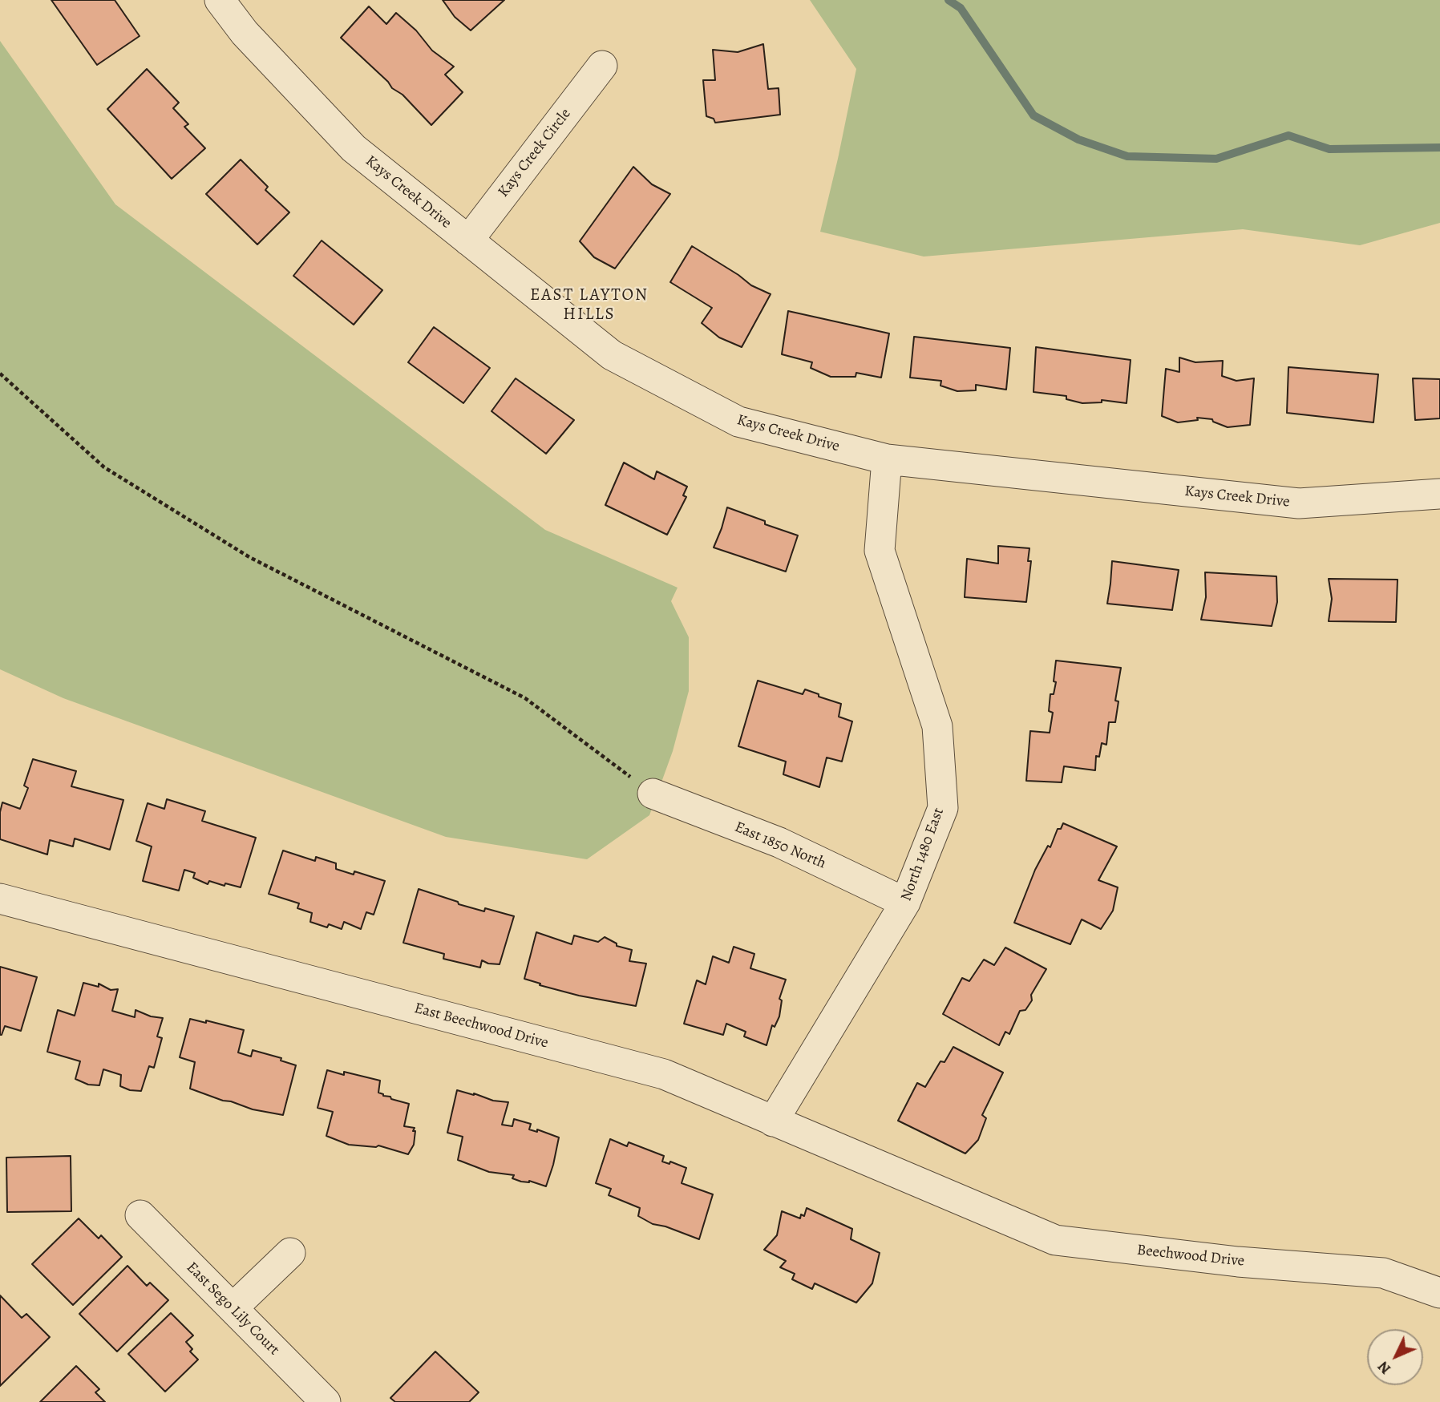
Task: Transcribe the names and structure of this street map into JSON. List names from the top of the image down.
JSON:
{
  "streets": {
    "street": [
      "Kays Creek Circle",
      "Kays Creek Drive",
      "East 1850 North",
      "North 1480 East",
      "East Beechwood Drive",
      "Beechwood Drive",
      "East Sego Lily Court"
    ]
  },
  "crossings": [
    ["Kays Creek Circle", "Kays Creek Drive"],
    ["Kays Creek Drive", "North 1480 East"],
    ["East 1850 North", "North 1480 East"],
    ["North 1480 East", "East Beechwood Drive"],
    ["East Beechwood Drive", "Beechwood Drive"]
  ],
  "districts": ["EAST LAYTON HILLS"],
  "north": "bottom left"
}
